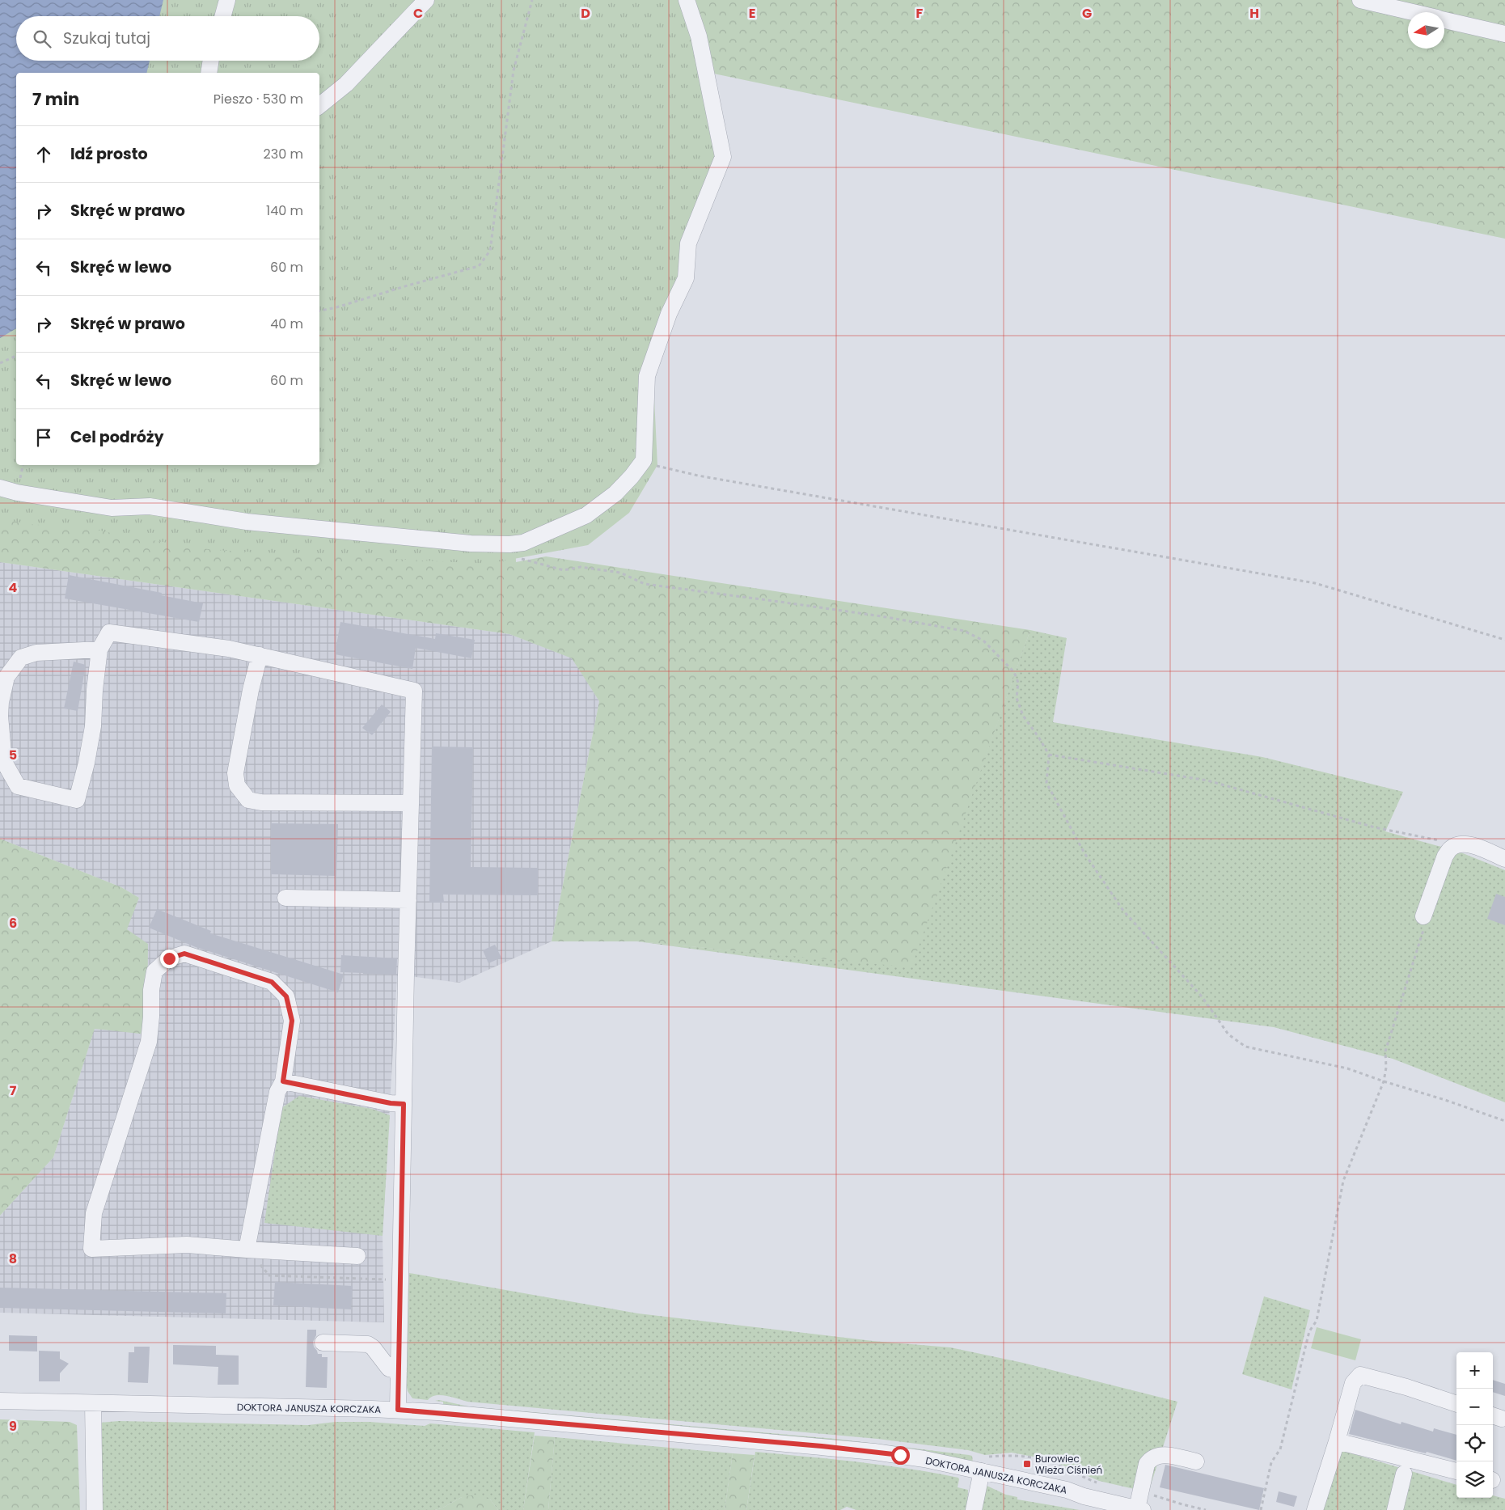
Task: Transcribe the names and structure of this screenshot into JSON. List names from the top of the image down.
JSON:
{
  "streets": {
    "street": ["DOKTORA JANUSZA KORCZAKA"]
  },
  "places": {
    "transit": ["Burowiec Wieża Ciśnień"]
  },
  "north": "left",
  "page": {
    "search": "Szukaj tutaj",
    "heading": ["7 min", "Pieszo · 530 m"],
    "list": [
      ["Idź prosto", "230 m"],
      ["Skręć w prawo", "140 m"],
      ["Skręć w lewo", "60 m"],
      ["Skręć w prawo", "40 m"],
      ["Skręć w lewo", "60 m"],
      "Cel podróży"
    ],
    "map_buttons": ["+", "−"]
  },
  "grid": {
    "columns": [
      "C",
      "D",
      "E",
      "F",
      "G",
      "H"
    ],
    "rows": [
      "4",
      "5",
      "6",
      "7",
      "8",
      "9"
    ]
  }
}
